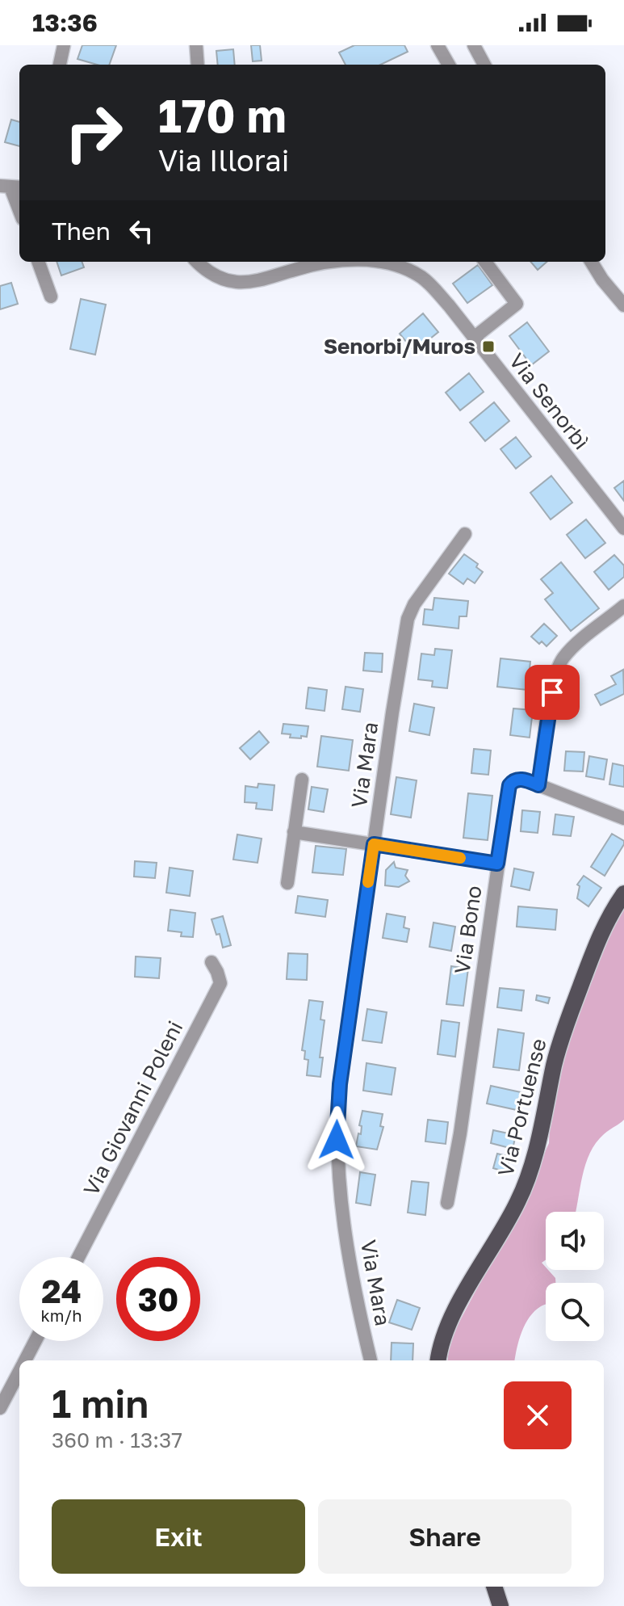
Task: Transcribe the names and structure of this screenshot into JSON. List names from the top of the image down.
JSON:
{
  "streets": {
    "main road": ["Via Portuense"],
    "street": [
      "Via Senorbì",
      "Via Mara",
      "Via Bono",
      "Via Giovanni Poleni"
    ]
  },
  "places": {
    "transit": ["Senorbi/Muros"]
  },
  "page": {
    "status": "13:36",
    "turn": ["170 m", "Via Illorai"],
    "then": "Then",
    "speed": "24 km/h",
    "limit": "30",
    "heading": ["1 min", "360 m · 13:37"],
    "buttons": ["Exit", "Share"]
  }
}
